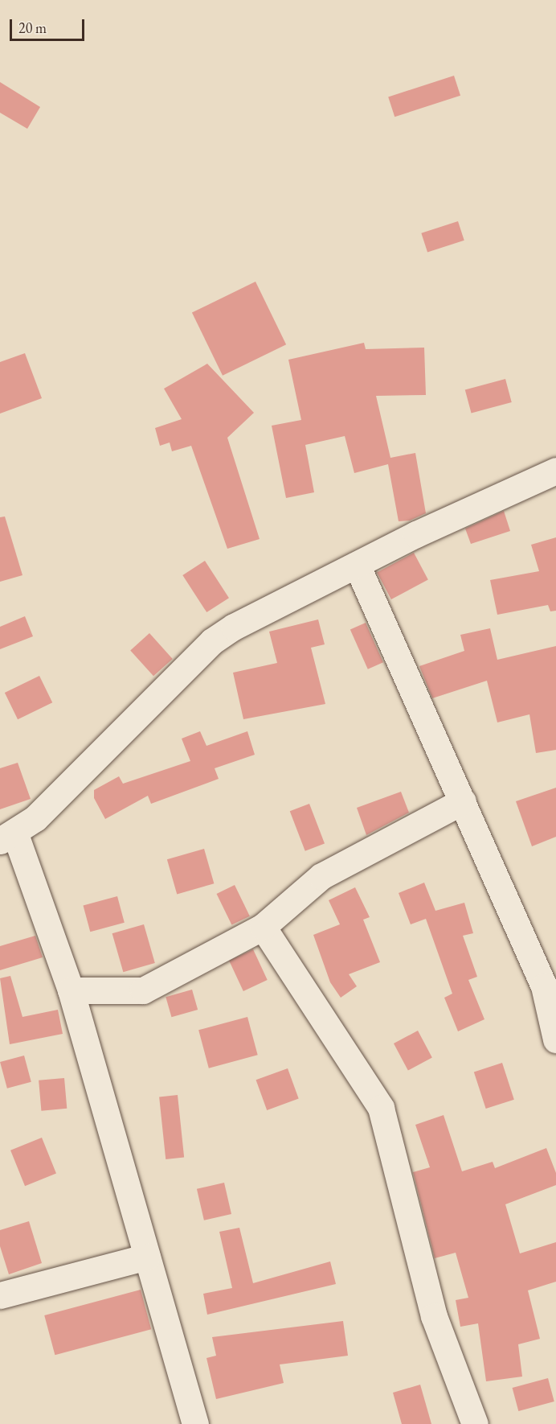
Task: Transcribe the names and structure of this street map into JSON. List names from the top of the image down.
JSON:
{
  "scale_bar": "20 m"
}
